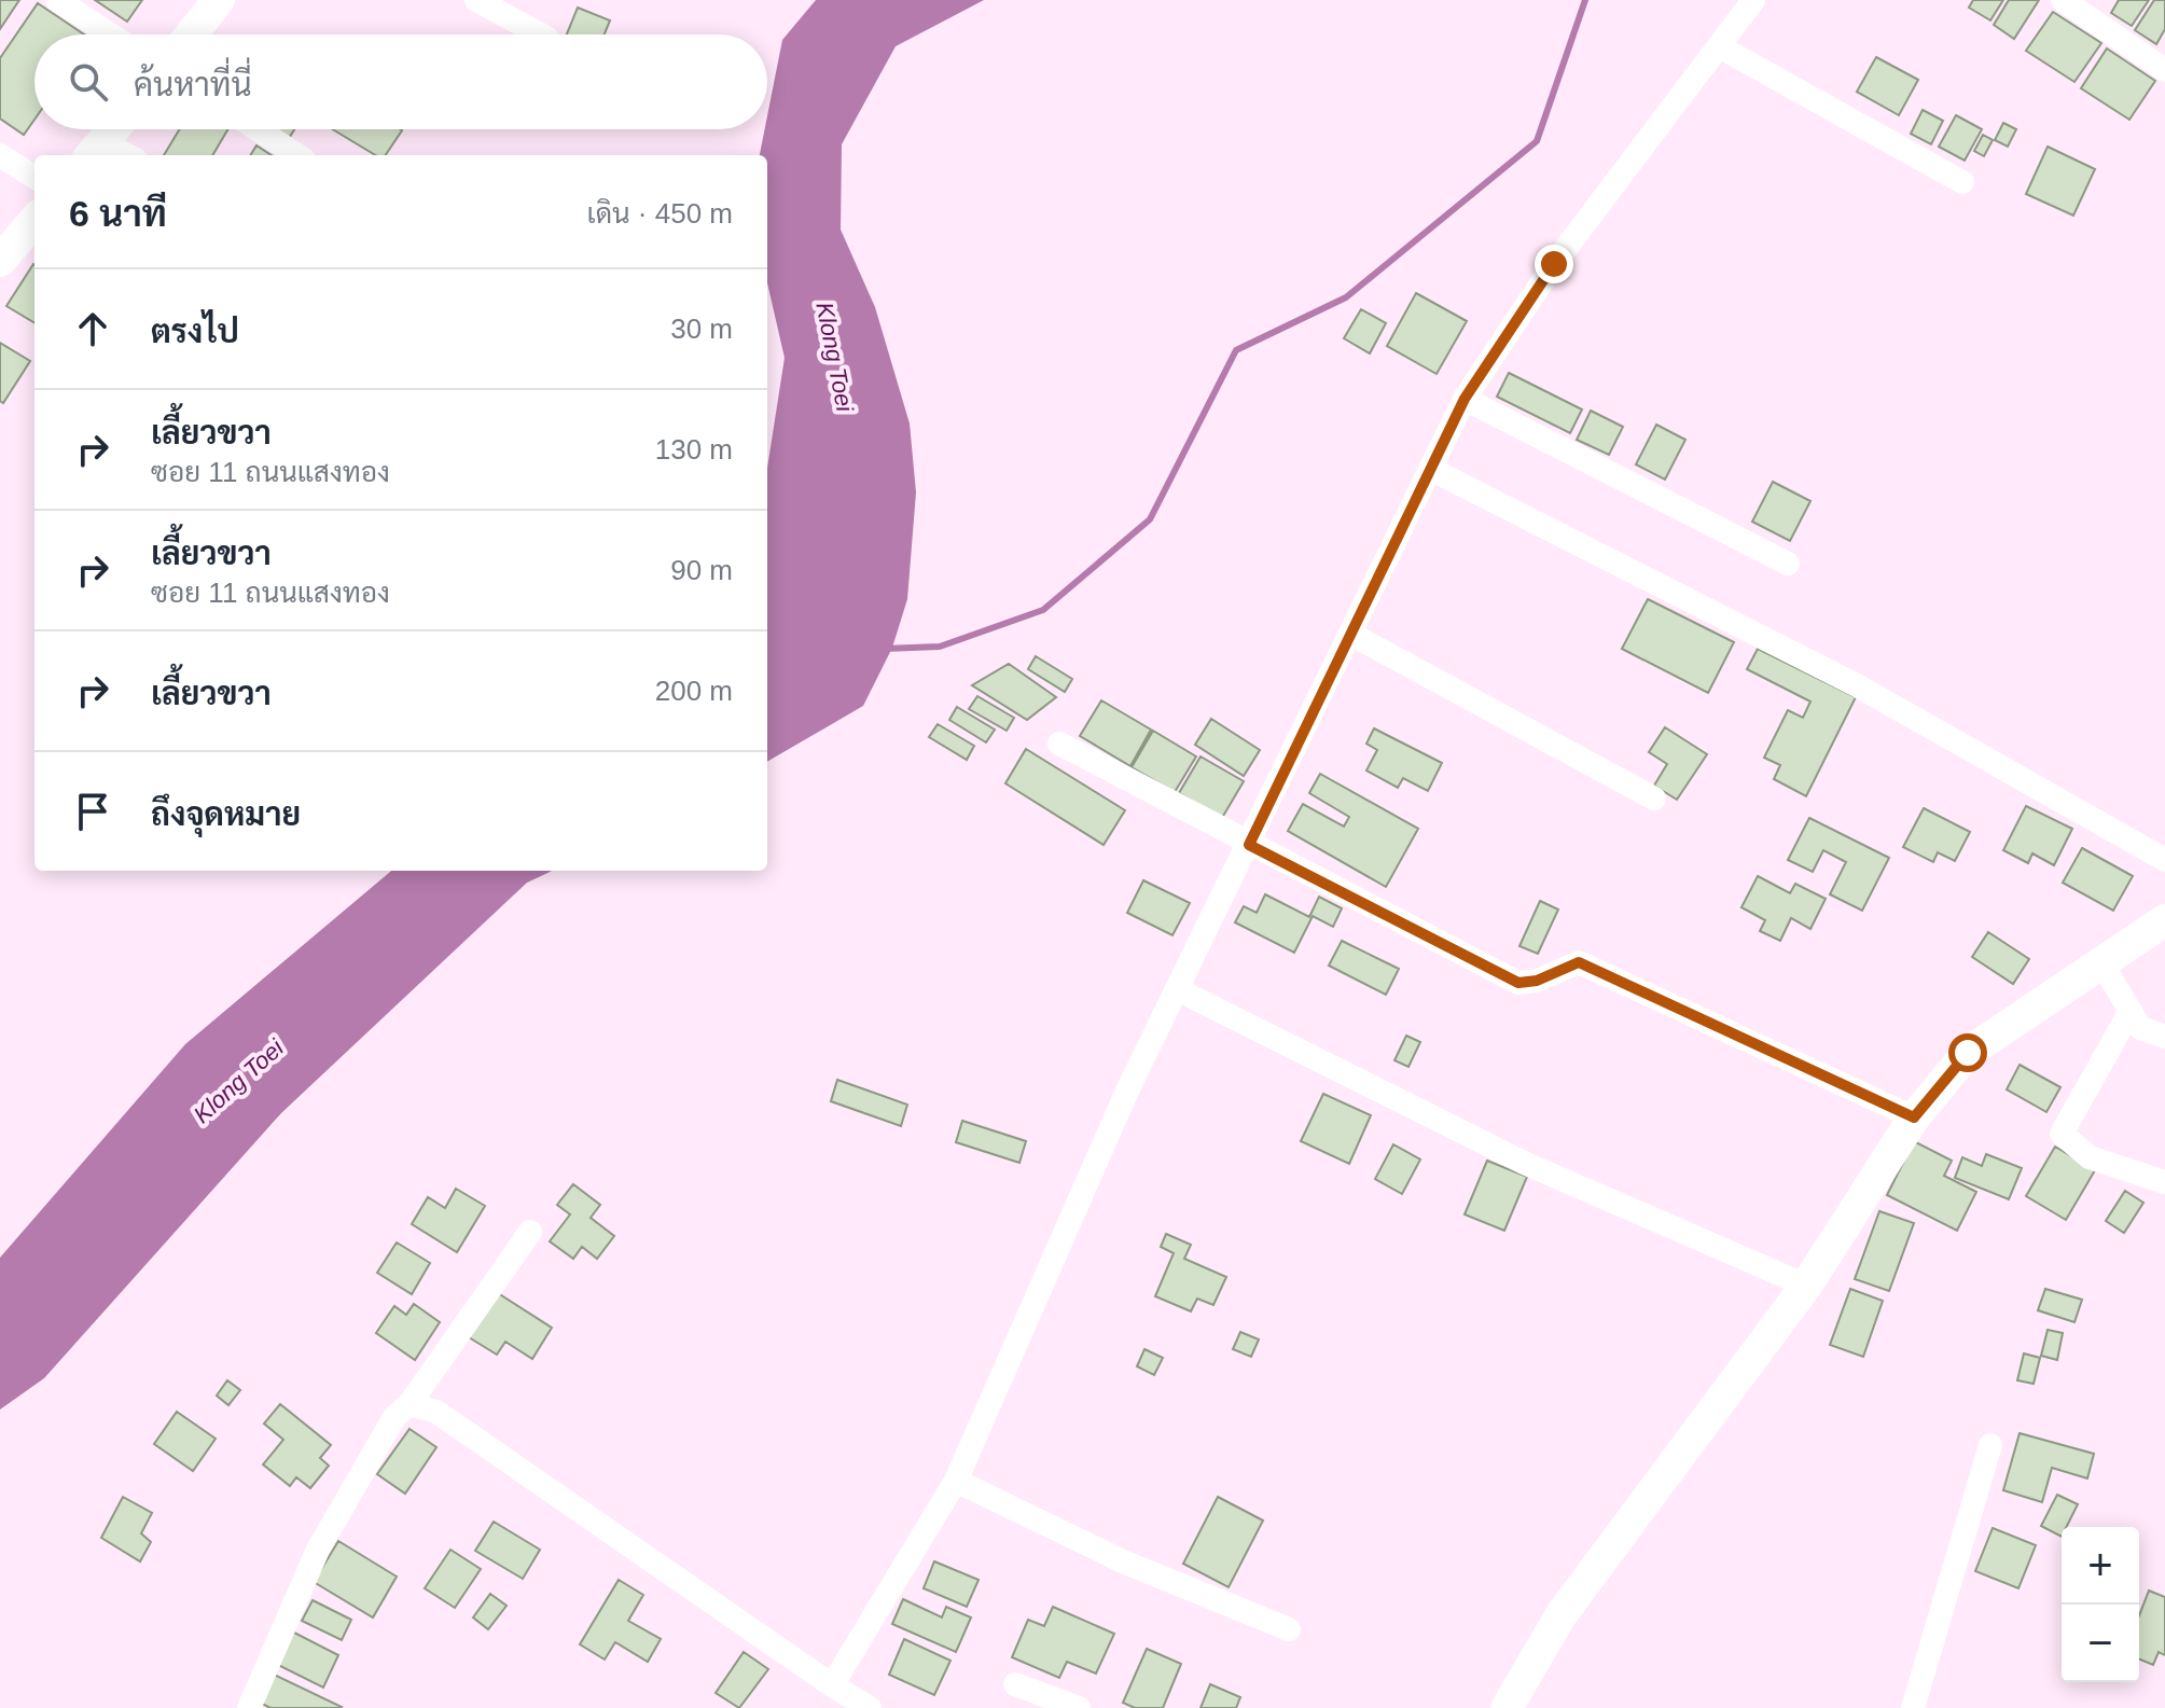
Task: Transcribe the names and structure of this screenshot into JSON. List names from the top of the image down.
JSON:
{
  "water": ["Klong Toei"],
  "page": {
    "search": "ค้นหาที่นี่",
    "heading": ["6 นาที", "เดิน · 450 m"],
    "list": [
      ["ตรงไป", "30 m"],
      ["เลี้ยวขวา", "ซอย 11 ถนนแสงทอง", "130 m"],
      ["เลี้ยวขวา", "ซอย 11 ถนนแสงทอง", "90 m"],
      ["เลี้ยวขวา", "200 m"],
      "ถึงจุดหมาย"
    ],
    "map_buttons": ["+", "−"]
  }
}
